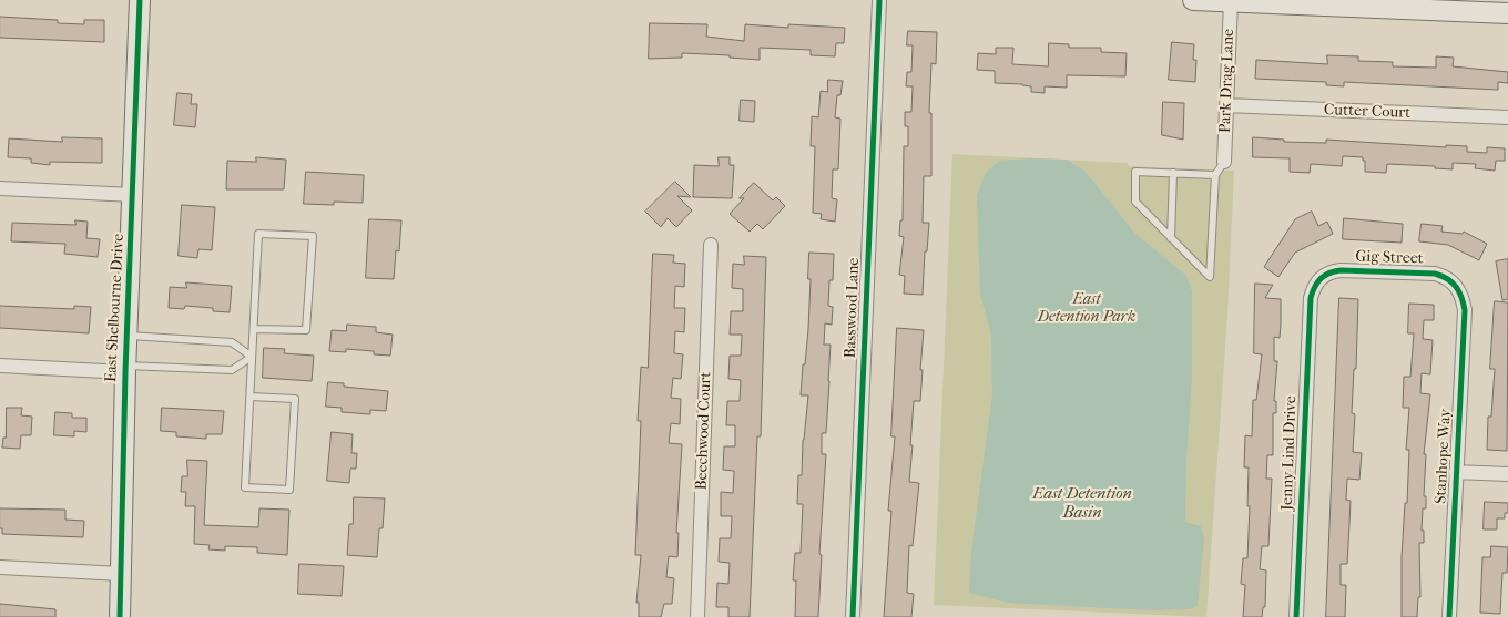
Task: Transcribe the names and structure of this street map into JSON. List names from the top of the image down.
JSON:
{
  "streets": {
    "street": [
      "Park Drag Lane",
      "Cutter Court",
      "Gig Street",
      "East Shelbourne Drive",
      "Basswood Lane",
      "Beechwood Court",
      "Jenny Lind Drive",
      "Stanhope Way"
    ]
  },
  "crossings": [
    ["Park Drag Lane", "Cutter Court"],
    ["Gig Street", "Jenny Lind Drive"],
    ["Gig Street", "Stanhope Way"]
  ],
  "water": ["East Detention Basin"],
  "parks": ["East Detention Park"]
}
